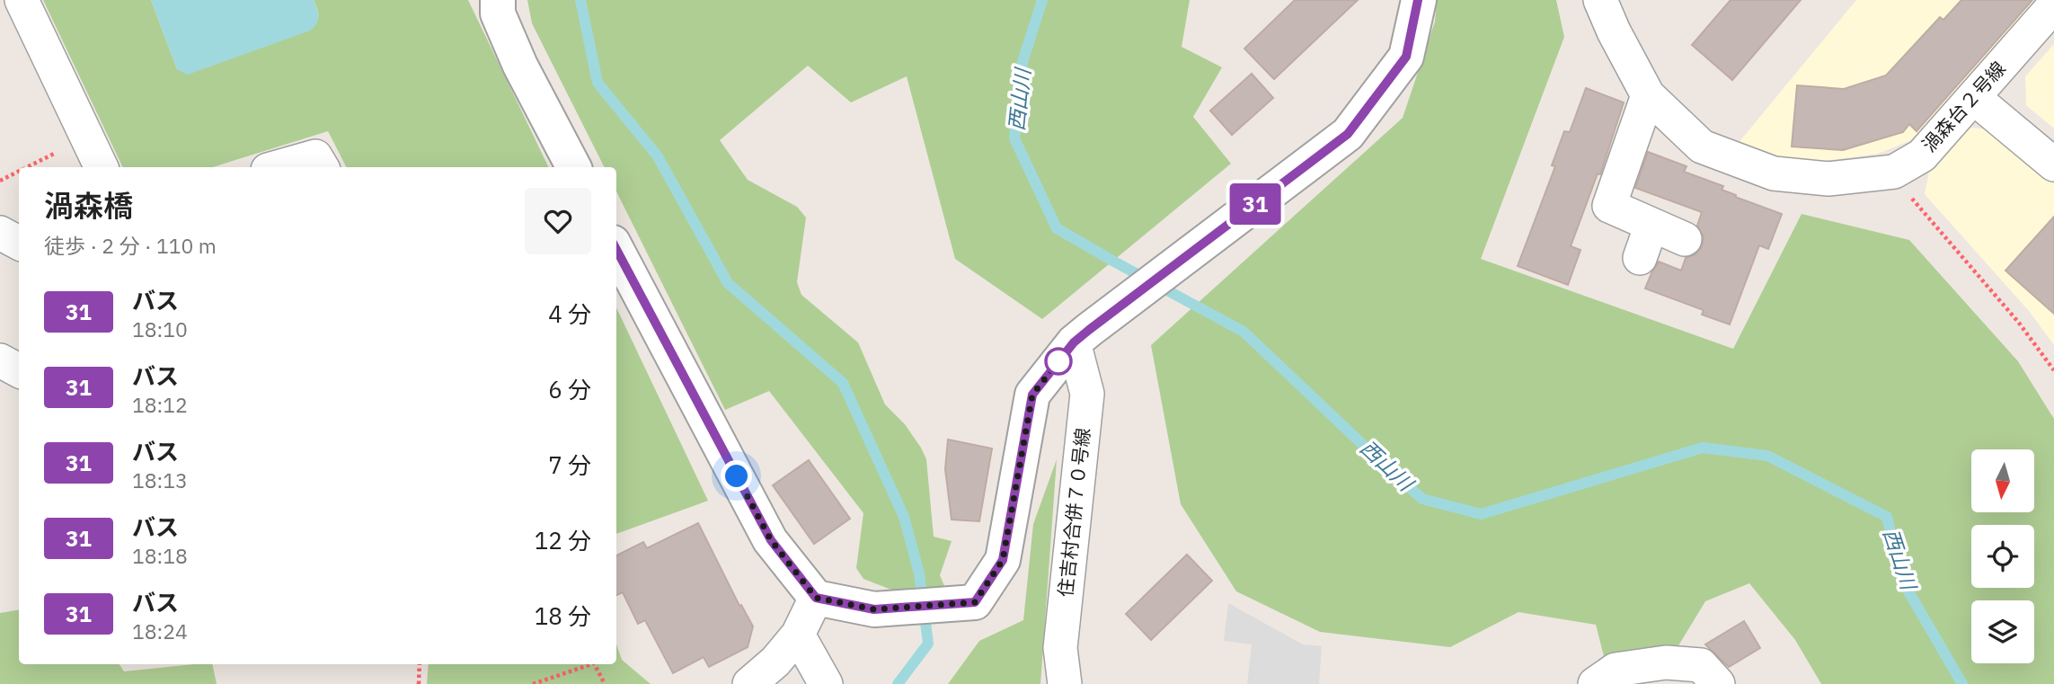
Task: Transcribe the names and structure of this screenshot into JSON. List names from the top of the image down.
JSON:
{
  "streets": {
    "street": ["渦森台２号線", "住吉村合併７０号線"]
  },
  "water": ["西山川"],
  "lines": ["bus line 31"],
  "north": "bottom",
  "page": {
    "on_map": "31",
    "heading": ["渦森橋", "徒歩 · 2 分 · 110 m"],
    "list": [
      {
        "mark": "31",
        "name": "バス",
        "note": "18:10",
        "value": "4 分"
      },
      {
        "mark": "31",
        "name": "バス",
        "note": "18:12",
        "value": "6 分"
      },
      {
        "mark": "31",
        "name": "バス",
        "note": "18:13",
        "value": "7 分"
      },
      {
        "mark": "31",
        "name": "バス",
        "note": "18:18",
        "value": "12 分"
      },
      {
        "mark": "31",
        "name": "バス",
        "note": "18:24",
        "value": "18 分"
      }
    ]
  }
}
